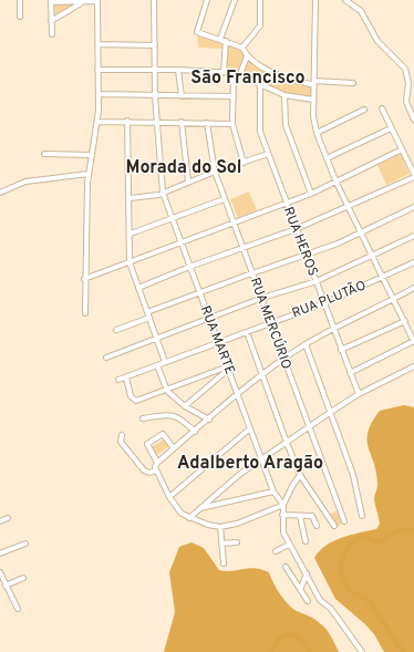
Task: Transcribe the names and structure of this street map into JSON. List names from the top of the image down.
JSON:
{
  "streets": {
    "street": [
      "RUA HEROS",
      "RUA PLUTÃO",
      "RUA MERCÚRIO",
      "RUA MARTE"
    ]
  },
  "crossings": [
    ["RUA HEROS", "RUA PLUTÃO"],
    ["RUA PLUTÃO", "RUA MERCÚRIO"],
    ["RUA PLUTÃO", "RUA MARTE"]
  ],
  "districts": ["São Francisco", "Morada do Sol", "Adalberto Aragão"]
}
